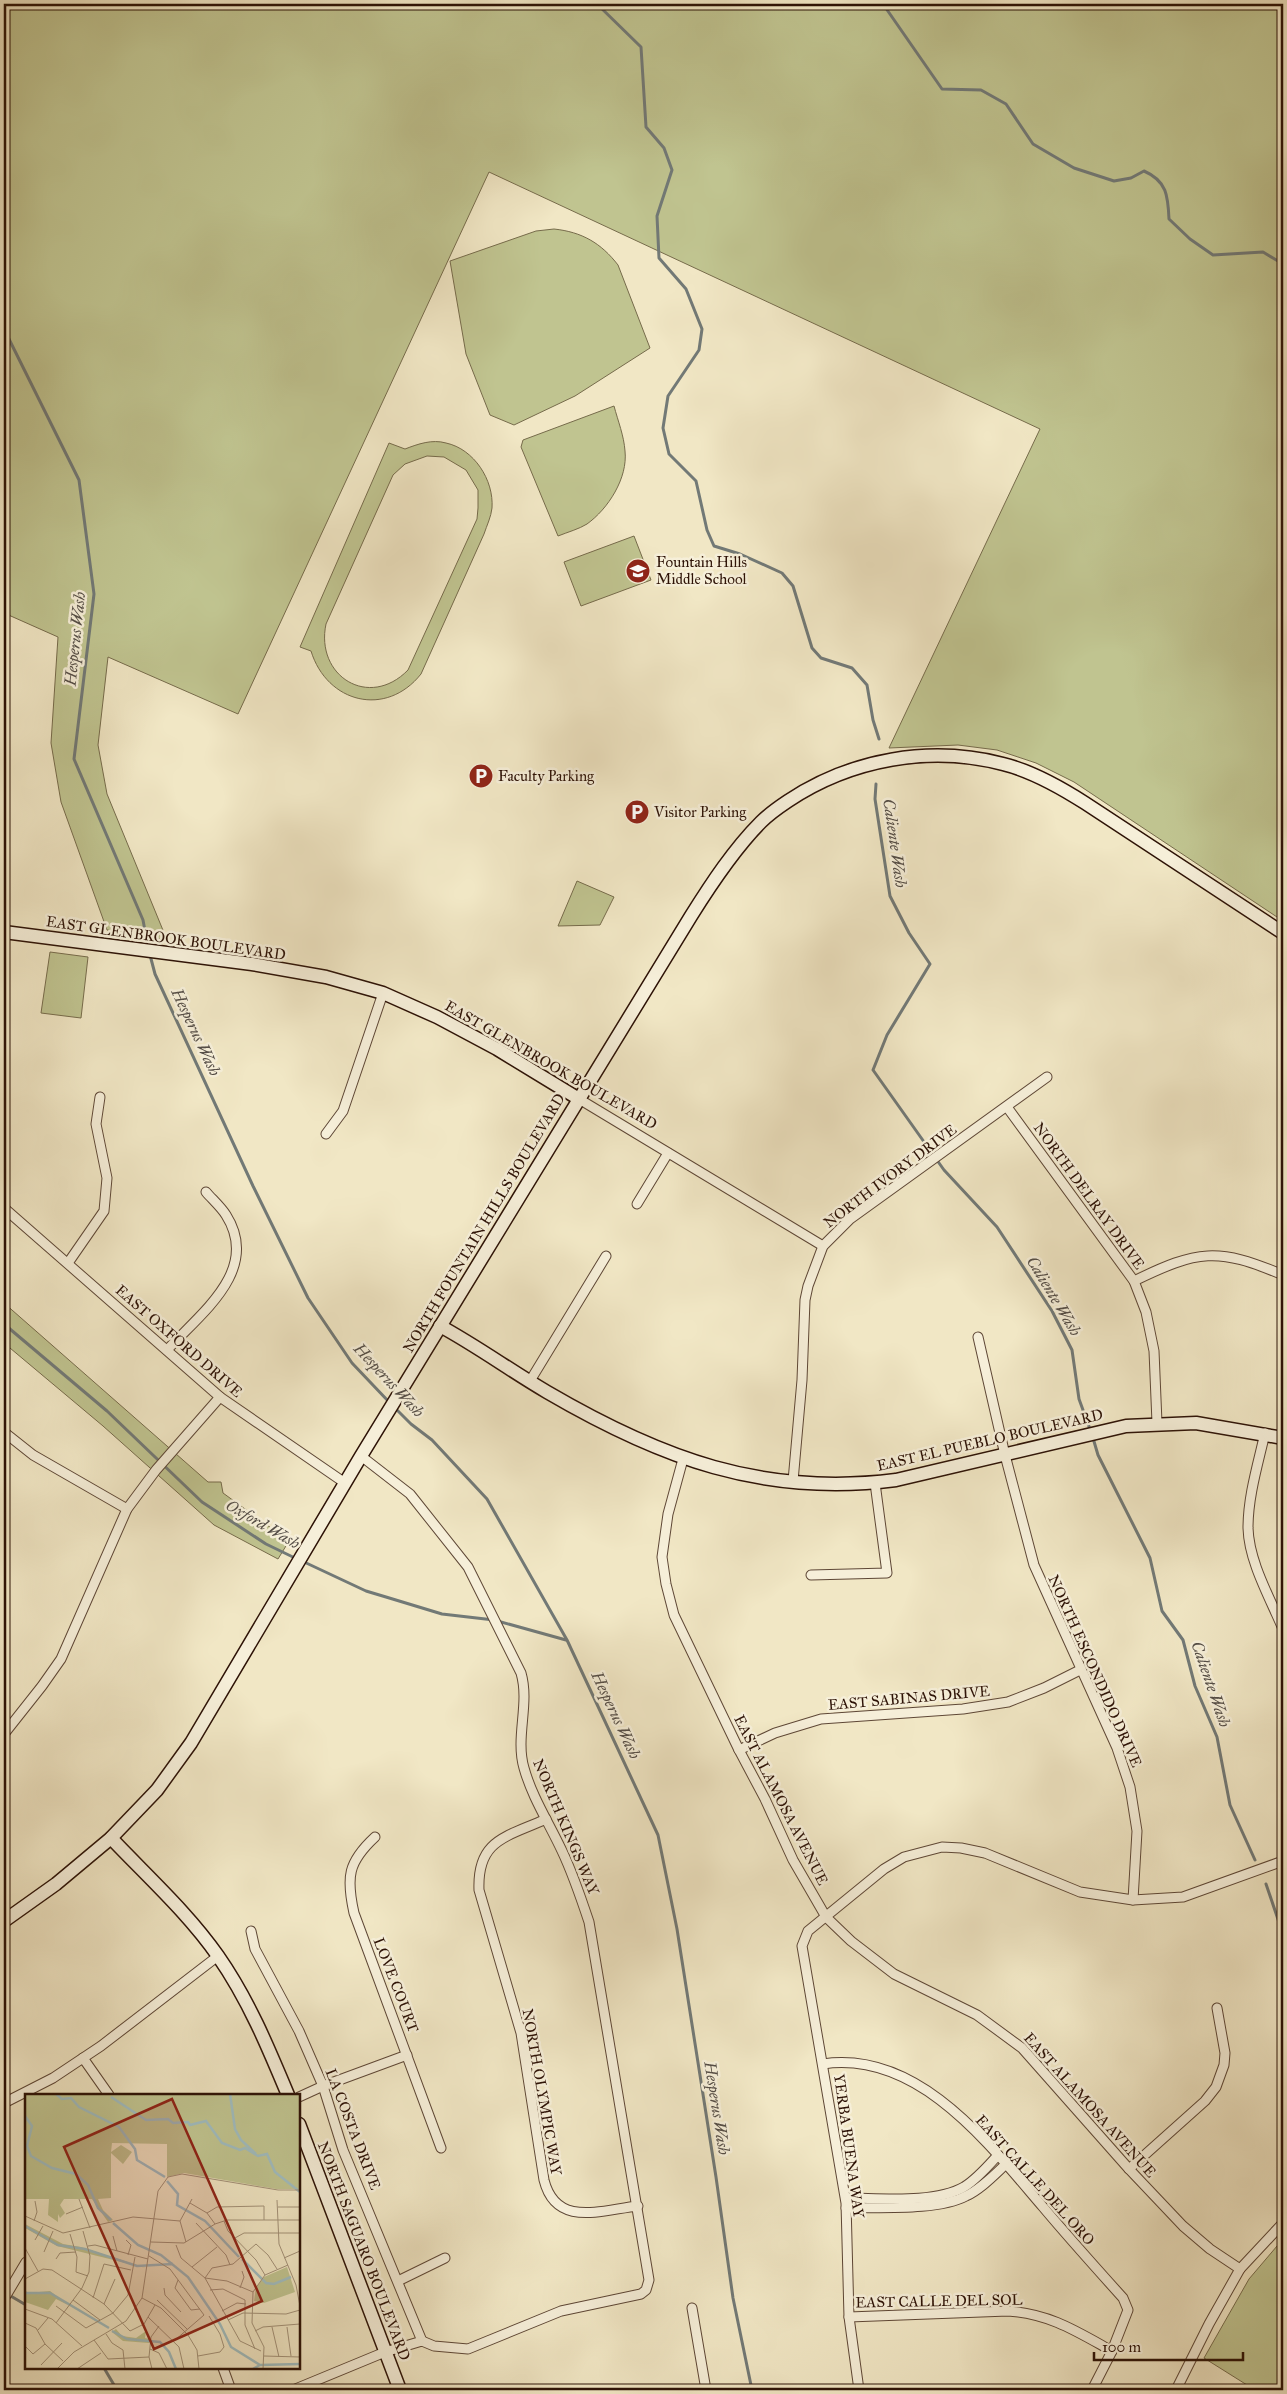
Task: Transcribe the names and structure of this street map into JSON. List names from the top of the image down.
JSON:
{
  "streets": {
    "street": [
      "EAST GLENBROOK BOULEVARD",
      "NORTH IVORY DRIVE",
      "NORTH DELRAY DRIVE",
      "NORTH FOUNTAIN HILLS BOULEVARD",
      "EAST OXFORD DRIVE",
      "EAST EL PUEBLO BOULEVARD",
      "NORTH ESCONDIDO DRIVE",
      "EAST SABINAS DRIVE",
      "EAST ALAMOSA AVENUE",
      "NORTH KINGS WAY",
      "LOVE COURT",
      "NORTH OLYMPIC WAY",
      "LA COSTA DRIVE",
      "YERBA BUENA WAY",
      "EAST CALLE DEL ORO",
      "NORTH SAGUARO BOULEVARD",
      "EAST CALLE DEL SOL"
    ]
  },
  "crossings": [
    ["EAST GLENBROOK BOULEVARD", "NORTH IVORY DRIVE"],
    ["EAST GLENBROOK BOULEVARD", "NORTH FOUNTAIN HILLS BOULEVARD"],
    ["NORTH IVORY DRIVE", "NORTH DELRAY DRIVE"],
    ["NORTH IVORY DRIVE", "EAST EL PUEBLO BOULEVARD"],
    ["NORTH DELRAY DRIVE", "EAST EL PUEBLO BOULEVARD"],
    ["NORTH FOUNTAIN HILLS BOULEVARD", "EAST OXFORD DRIVE"],
    ["NORTH FOUNTAIN HILLS BOULEVARD", "EAST EL PUEBLO BOULEVARD"],
    ["NORTH FOUNTAIN HILLS BOULEVARD", "NORTH KINGS WAY"],
    ["EAST EL PUEBLO BOULEVARD", "NORTH ESCONDIDO DRIVE"],
    ["EAST EL PUEBLO BOULEVARD", "EAST ALAMOSA AVENUE"],
    ["NORTH ESCONDIDO DRIVE", "EAST SABINAS DRIVE"],
    ["NORTH ESCONDIDO DRIVE", "YERBA BUENA WAY"],
    ["EAST SABINAS DRIVE", "EAST ALAMOSA AVENUE"],
    ["EAST ALAMOSA AVENUE", "YERBA BUENA WAY"],
    ["NORTH KINGS WAY", "NORTH OLYMPIC WAY"],
    ["NORTH KINGS WAY", "LA COSTA DRIVE"],
    ["YERBA BUENA WAY", "EAST CALLE DEL ORO"],
    ["YERBA BUENA WAY", "EAST CALLE DEL SOL"],
    ["EAST CALLE DEL ORO", "EAST CALLE DEL SOL"]
  ],
  "water": ["Hesperus Wash", "Caliente Wash", "Oxford Wash"],
  "places": {
    "school or university": ["Fountain Hills Middle School"],
    "parking": ["Faculty Parking", "Visitor Parking"]
  },
  "scale_bar": "100 m"
}
